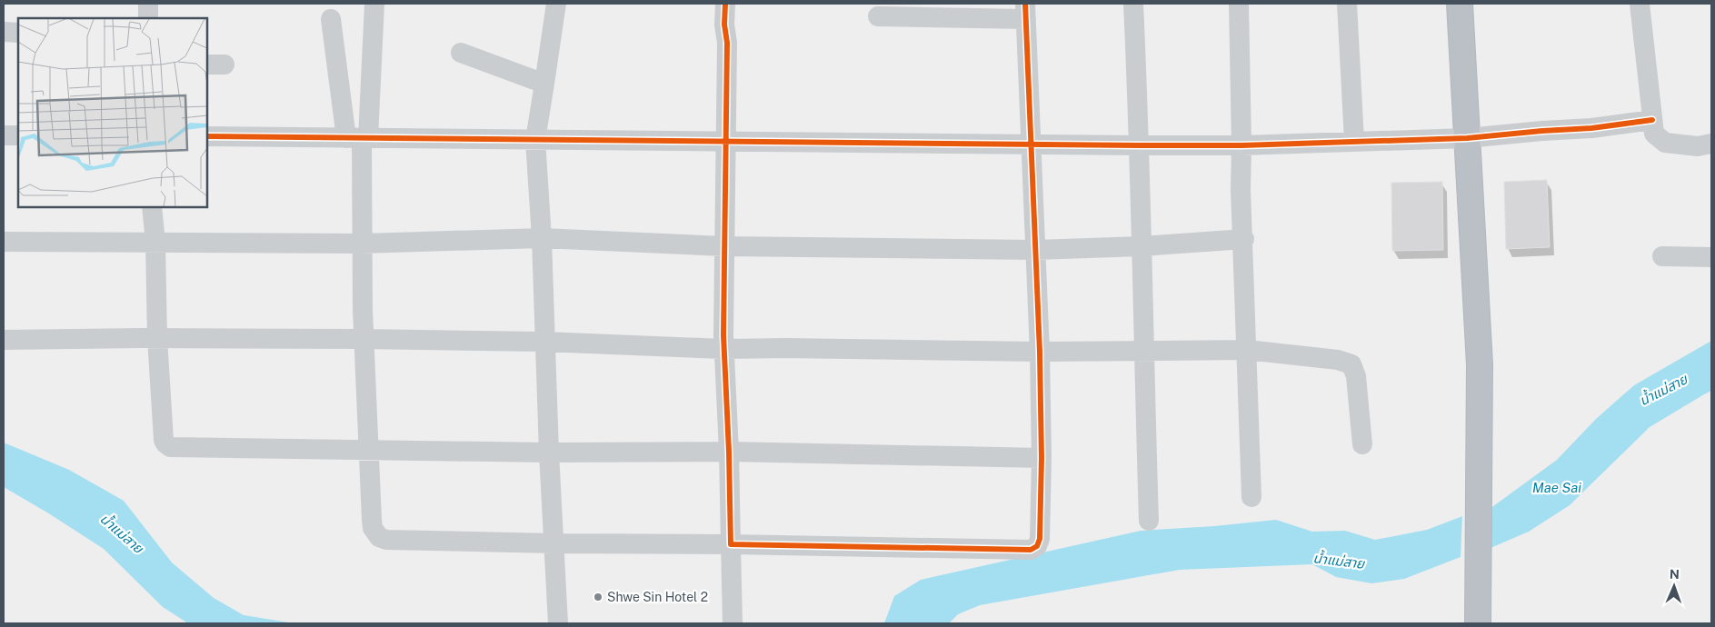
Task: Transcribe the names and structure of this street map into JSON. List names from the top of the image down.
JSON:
{
  "water": ["น้ำแม่สาย", "Mae Sai"],
  "places": ["Shwe Sin Hotel 2"],
  "north": "top"
}
